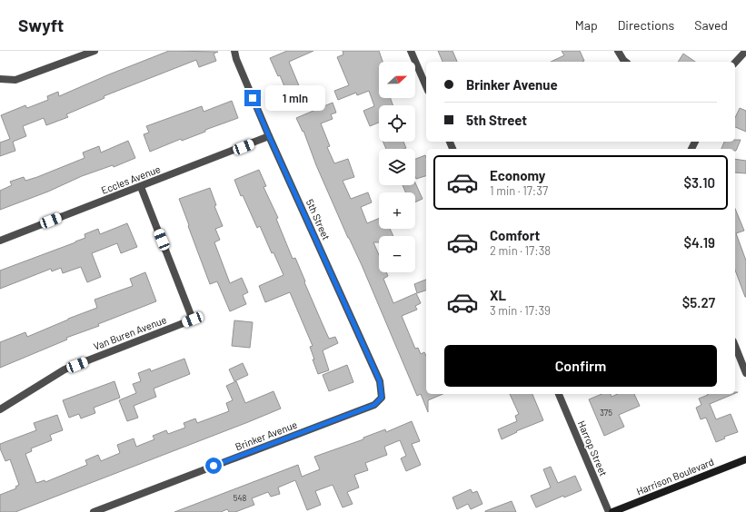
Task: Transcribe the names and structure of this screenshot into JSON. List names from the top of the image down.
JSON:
{
  "streets": {
    "main road": ["Harrison Boulevard"],
    "street": [
      "Eccles Avenue",
      "5th Street",
      "Van Buren Avenue",
      "Brinker Avenue",
      "Harrop Street"
    ]
  },
  "crossings": [
    ["Eccles Avenue", "5th Street"],
    ["Eccles Avenue", "Van Buren Avenue"],
    ["5th Street", "Brinker Avenue"]
  ],
  "house_numbers": ["375", "548"],
  "north": "right",
  "page": {
    "header": "Swyft",
    "nav": ["Map", "Directions", "Saved"],
    "map_buttons": ["+", "−"],
    "banner": ["Brinker Avenue", "5th Street"],
    "bubble": "1 min",
    "list": [
      {
        "name": "Economy",
        "note": "1 min · 17:37",
        "value": "$3.10"
      },
      {
        "name": "Comfort",
        "note": "2 min · 17:38",
        "value": "$4.19"
      },
      {
        "name": "XL",
        "note": "3 min · 17:39",
        "value": "$5.27"
      }
    ],
    "buttons": "Confirm"
  }
}
